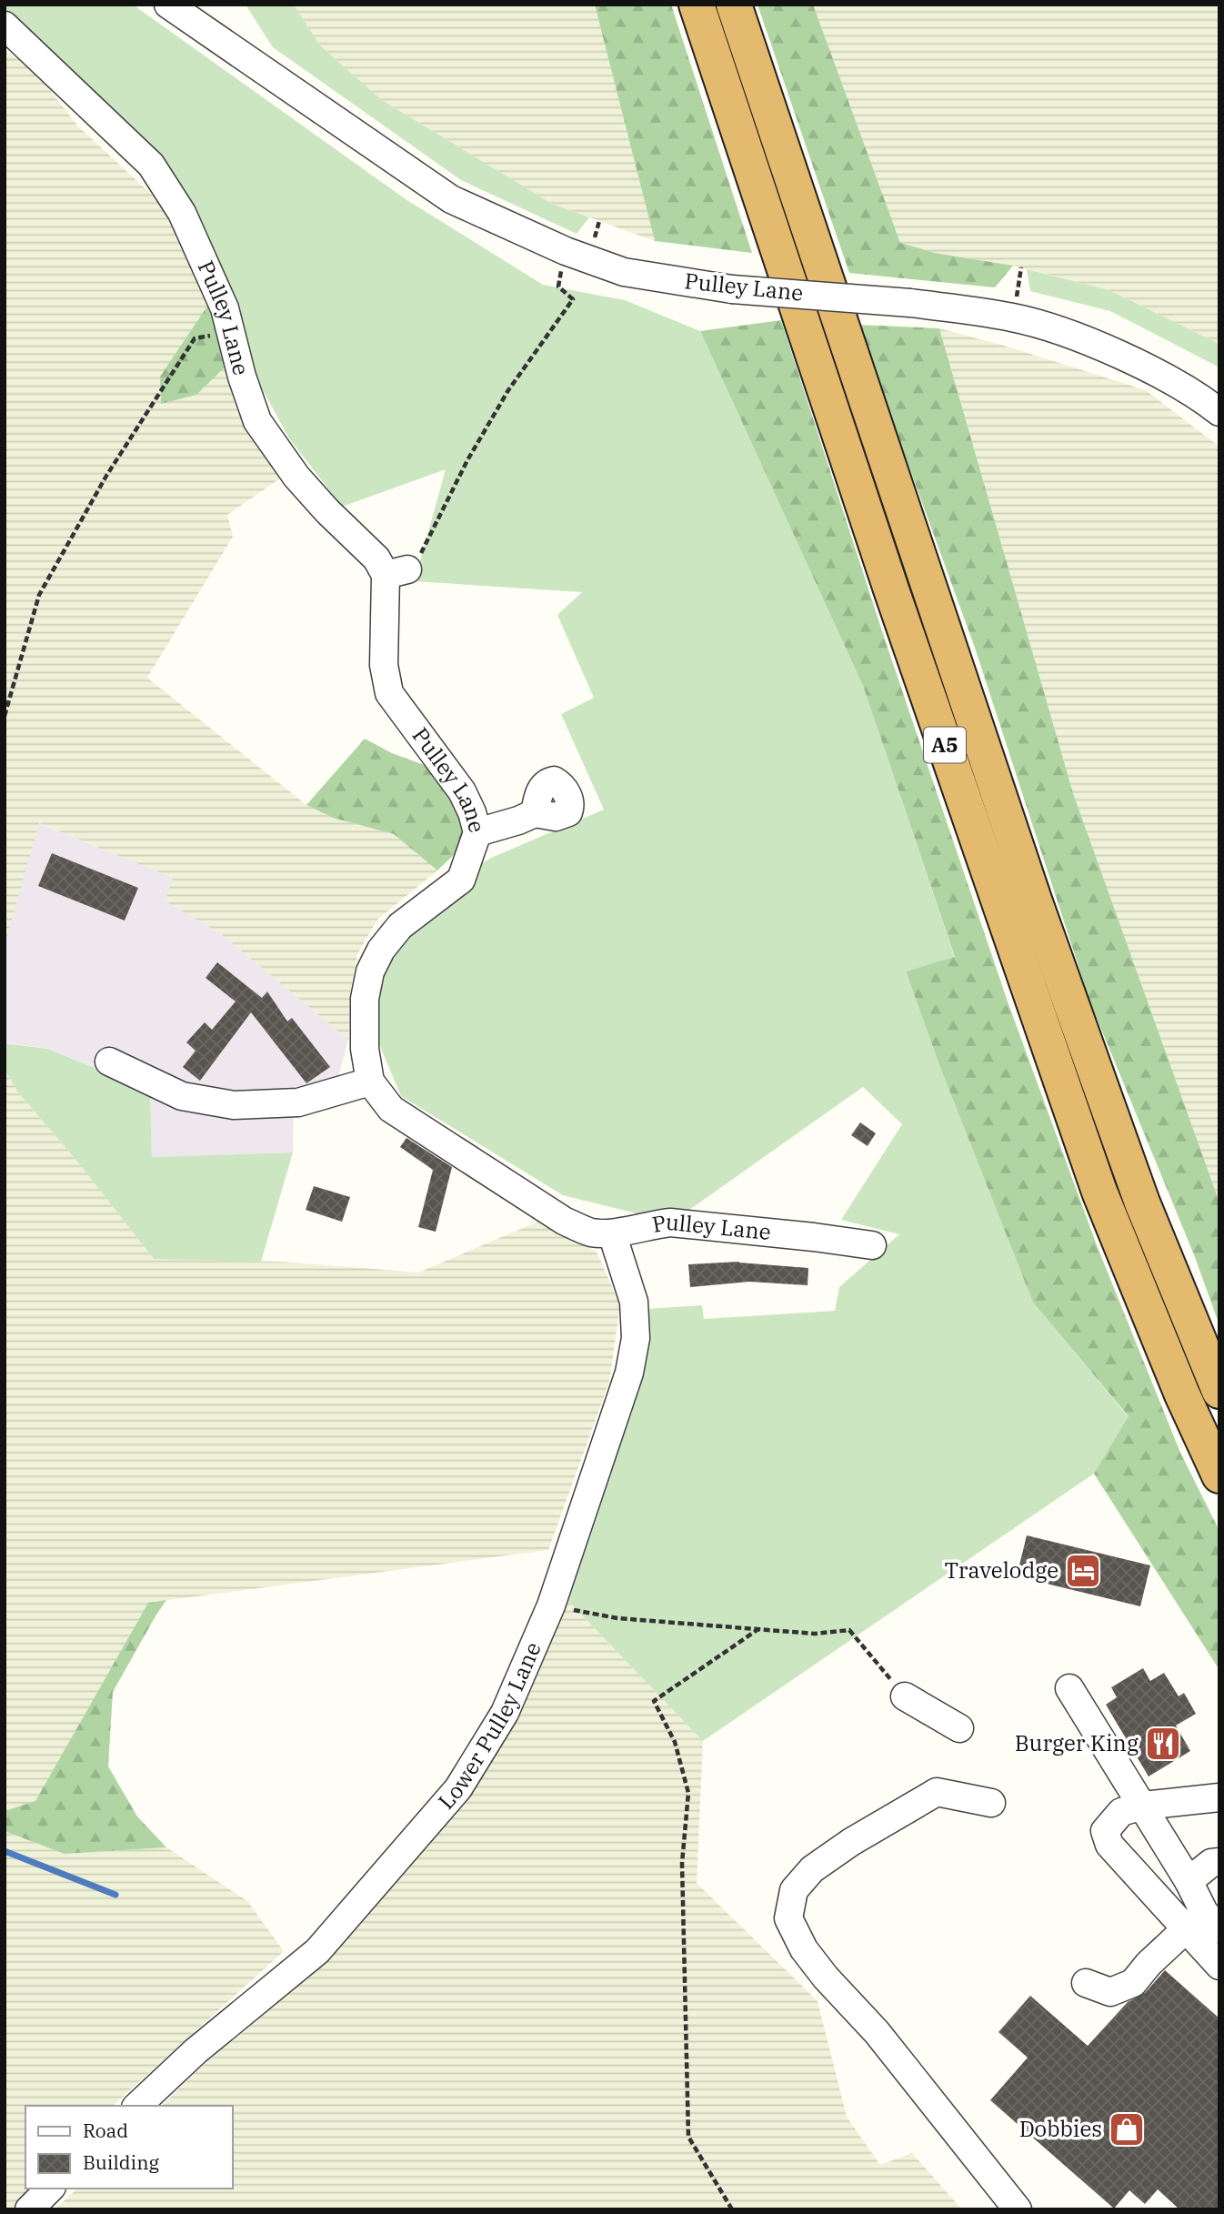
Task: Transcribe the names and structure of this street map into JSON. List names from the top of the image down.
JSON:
{
  "streets": {
    "highway": ["A5"],
    "street": ["Pulley Lane", "Lower Pulley Lane"]
  },
  "crossings": [
    ["Pulley Lane", "Lower Pulley Lane"]
  ],
  "places": {
    "hotel": ["Travelodge"],
    "restaurant": ["Burger King"],
    "shop": ["Dobbies"]
  },
  "legend": ["Road", "Building"]
}
